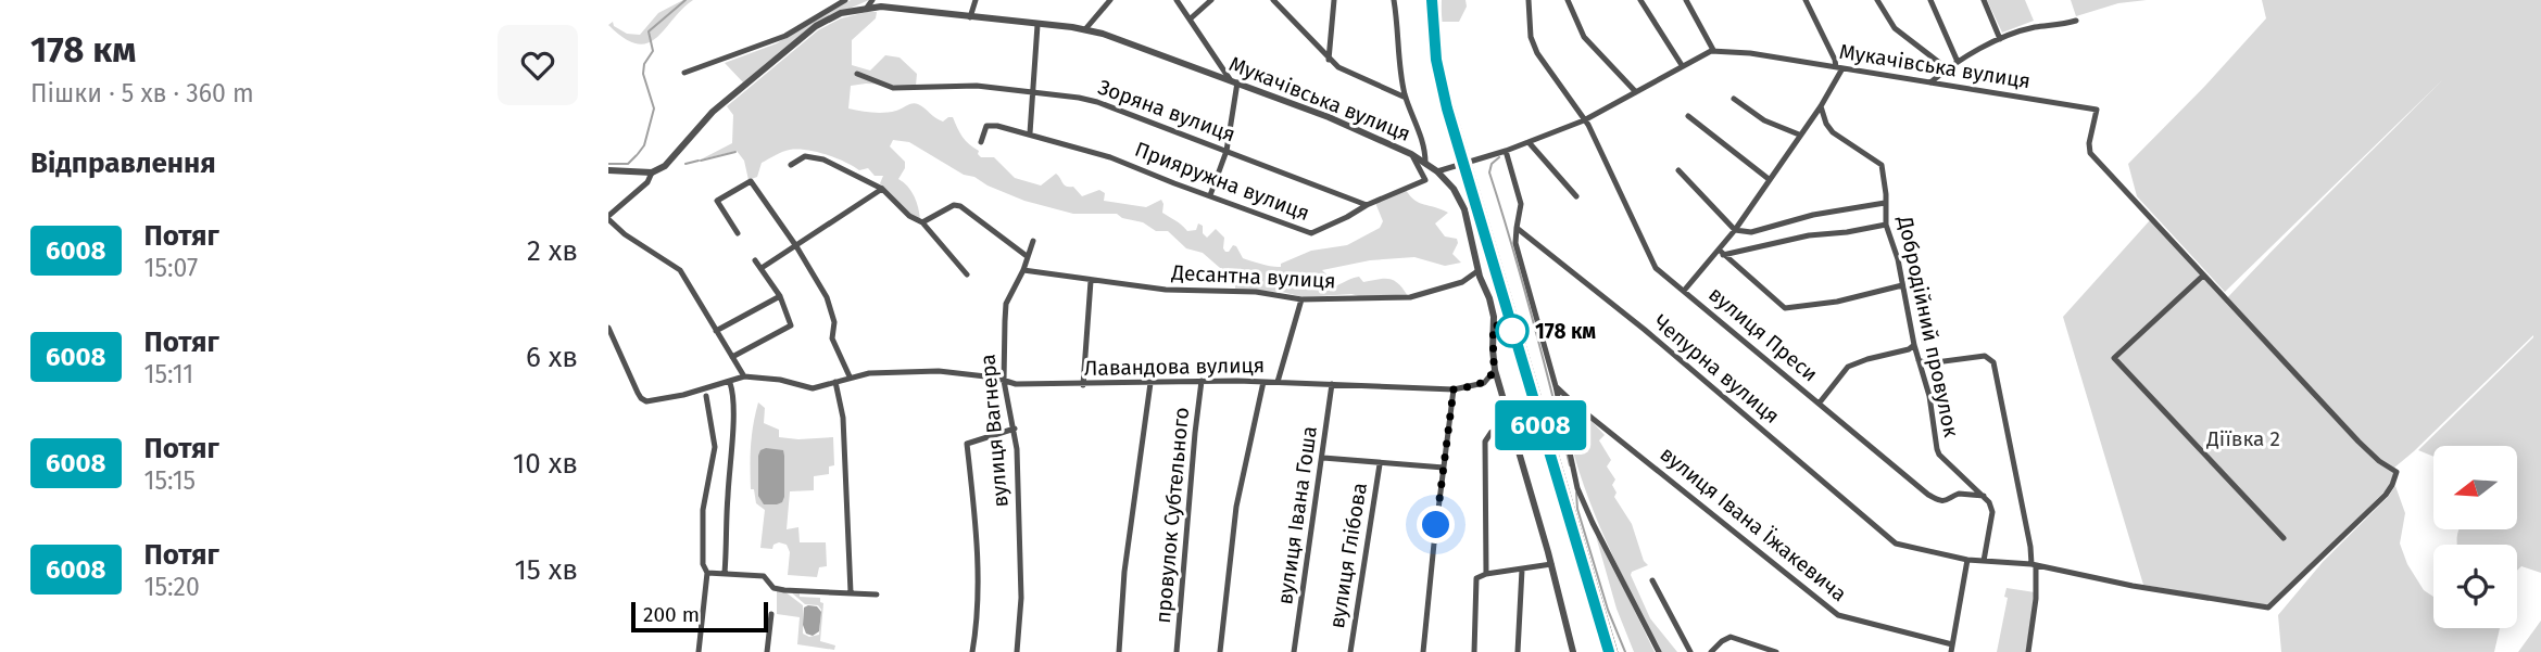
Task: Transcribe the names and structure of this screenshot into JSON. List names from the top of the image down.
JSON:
{
  "streets": {
    "street": [
      "Мукачівська вулиця",
      "Зоряна вулиця",
      "Прияружна вулиця",
      "Десантна вулиця",
      "Добродійний провулок",
      "вулиця Преси",
      "Лавандова вулиця",
      "Чепурна вулиця",
      "вулиця Вагнера",
      "провулок Субтельного",
      "вулиця Івана Гоша",
      "вулиця Івана Їжакевича",
      "вулиця Глібова"
    ]
  },
  "crossings": [
    ["Мукачівська вулиця", "Прияружна вулиця"],
    ["Мукачівська вулиця", "Десантна вулиця"],
    ["Мукачівська вулиця", "Лавандова вулиця"],
    ["Мукачівська вулиця", "Чепурна вулиця"],
    ["Зоряна вулиця", "Прияружна вулиця"],
    ["Десантна вулиця", "вулиця Вагнера"],
    ["Добродійний провулок", "вулиця Преси"],
    ["Лавандова вулиця", "вулиця Вагнера"],
    ["Лавандова вулиця", "провулок Субтельного"],
    ["Лавандова вулиця", "вулиця Івана Гоша"]
  ],
  "parks": ["Діївка 2"],
  "places": ["178 км"],
  "scale_bar": "200 m",
  "north": "left",
  "page": {
    "heading": [
      ["178 км", "Пішки · 5 хв · 360 m"],
      "Відправлення"
    ],
    "on_map": "6008",
    "list": [
      {
        "mark": "6008",
        "name": "Потяг",
        "note": "15:07",
        "value": "2 хв"
      },
      {
        "mark": "6008",
        "name": "Потяг",
        "note": "15:11",
        "value": "6 хв"
      },
      {
        "mark": "6008",
        "name": "Потяг",
        "note": "15:15",
        "value": "10 хв"
      },
      {
        "mark": "6008",
        "name": "Потяг",
        "note": "15:20",
        "value": "15 хв"
      }
    ],
    "scale": "200 m"
  }
}
